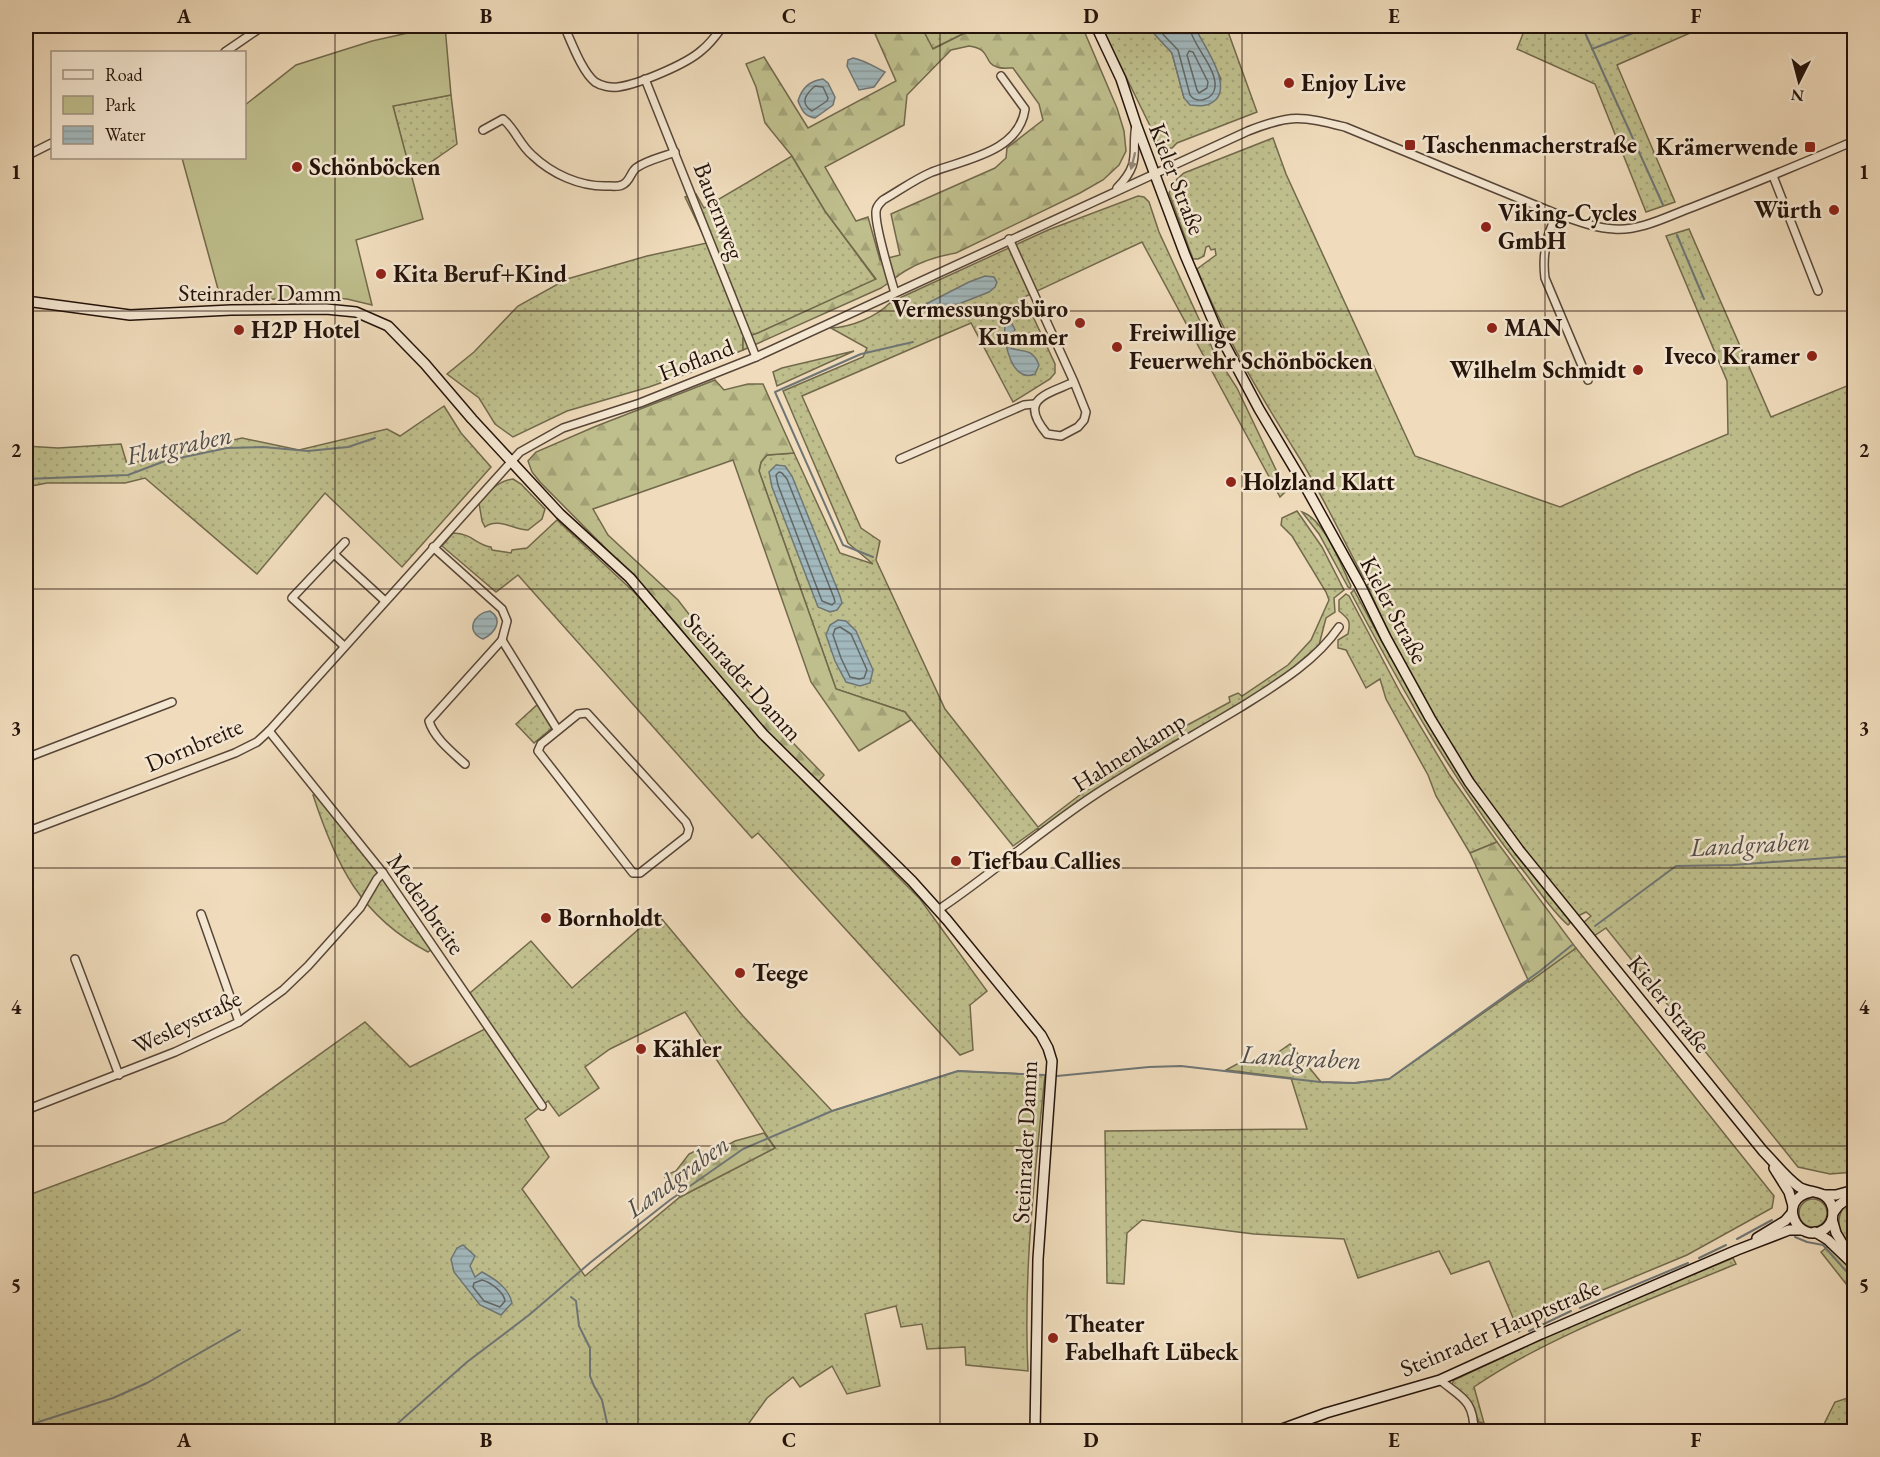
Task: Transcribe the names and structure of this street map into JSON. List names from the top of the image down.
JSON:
{
  "streets": {
    "main road": ["Kieler Straße", "Steinrader Damm", "Steinrader Hauptstraße"],
    "street": [
      "Bauernweg",
      "Hofland",
      "Dornbreite",
      "Hahnenkamp",
      "Medenbreite",
      "Wesleystraße"
    ]
  },
  "crossings": [
    ["Kieler Straße", "Hofland"],
    ["Kieler Straße", "Steinrader Hauptstraße"],
    ["Bauernweg", "Hofland"],
    ["Steinrader Damm", "Hofland"],
    ["Steinrader Damm", "Dornbreite"],
    ["Steinrader Damm", "Hahnenkamp"],
    ["Hofland", "Dornbreite"],
    ["Dornbreite", "Medenbreite"],
    ["Medenbreite", "Wesleystraße"]
  ],
  "water": ["Flutgraben", "Landgraben"],
  "places": {
    "other": [
      "Enjoy Live",
      "Schönböcken",
      "Würth",
      "Viking-Cycles GmbH",
      "Kita Beruf+Kind",
      "Vermessungsbüro Kummer",
      "MAN",
      "H2P Hotel",
      "Freiwillige Feuerwehr Schönböcken",
      "Iveco Kramer",
      "Wilhelm Schmidt",
      "Holzland Klatt",
      "Tiefbau Callies",
      "Bornholdt",
      "Teege",
      "Kähler",
      "Theater Fabelhaft Lübeck"
    ],
    "transit": ["Taschenmacherstraße", "Krämerwende"]
  },
  "legend": ["Road", "Park", "Water"],
  "north": "bottom",
  "grid": {
    "columns": [
      "A",
      "B",
      "C",
      "D",
      "E",
      "F"
    ],
    "rows": [
      "1",
      "2",
      "3",
      "4",
      "5"
    ]
  }
}
